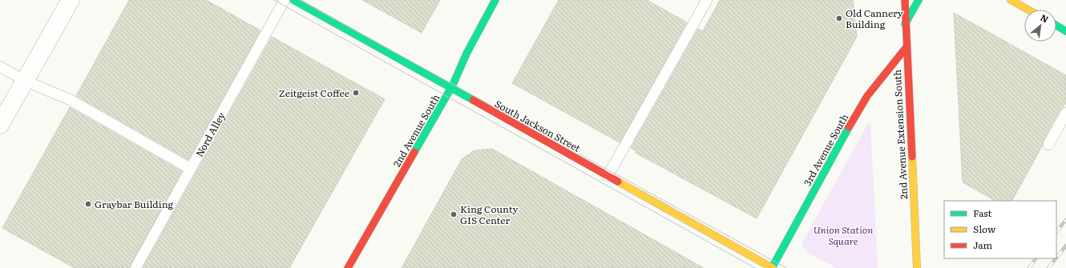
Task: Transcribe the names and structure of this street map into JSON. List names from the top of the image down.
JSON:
{
  "streets": {
    "main road": [
      "South Jackson Street",
      "2nd Avenue South",
      "2nd Avenue Extension South",
      "3rd Avenue South"
    ],
    "lane": ["Nord Alley"]
  },
  "crossings": [
    ["South Jackson Street", "2nd Avenue South"],
    ["South Jackson Street", "3rd Avenue South"],
    ["2nd Avenue Extension South", "3rd Avenue South"]
  ],
  "parks": ["Union Station Square"],
  "places": [
    "Old Cannery Building",
    "Zeitgeist Coffee",
    "Graybar Building",
    "King County GIS Center"
  ],
  "legend": ["Fast", "Slow", "Jam"],
  "north": "top right"
}
